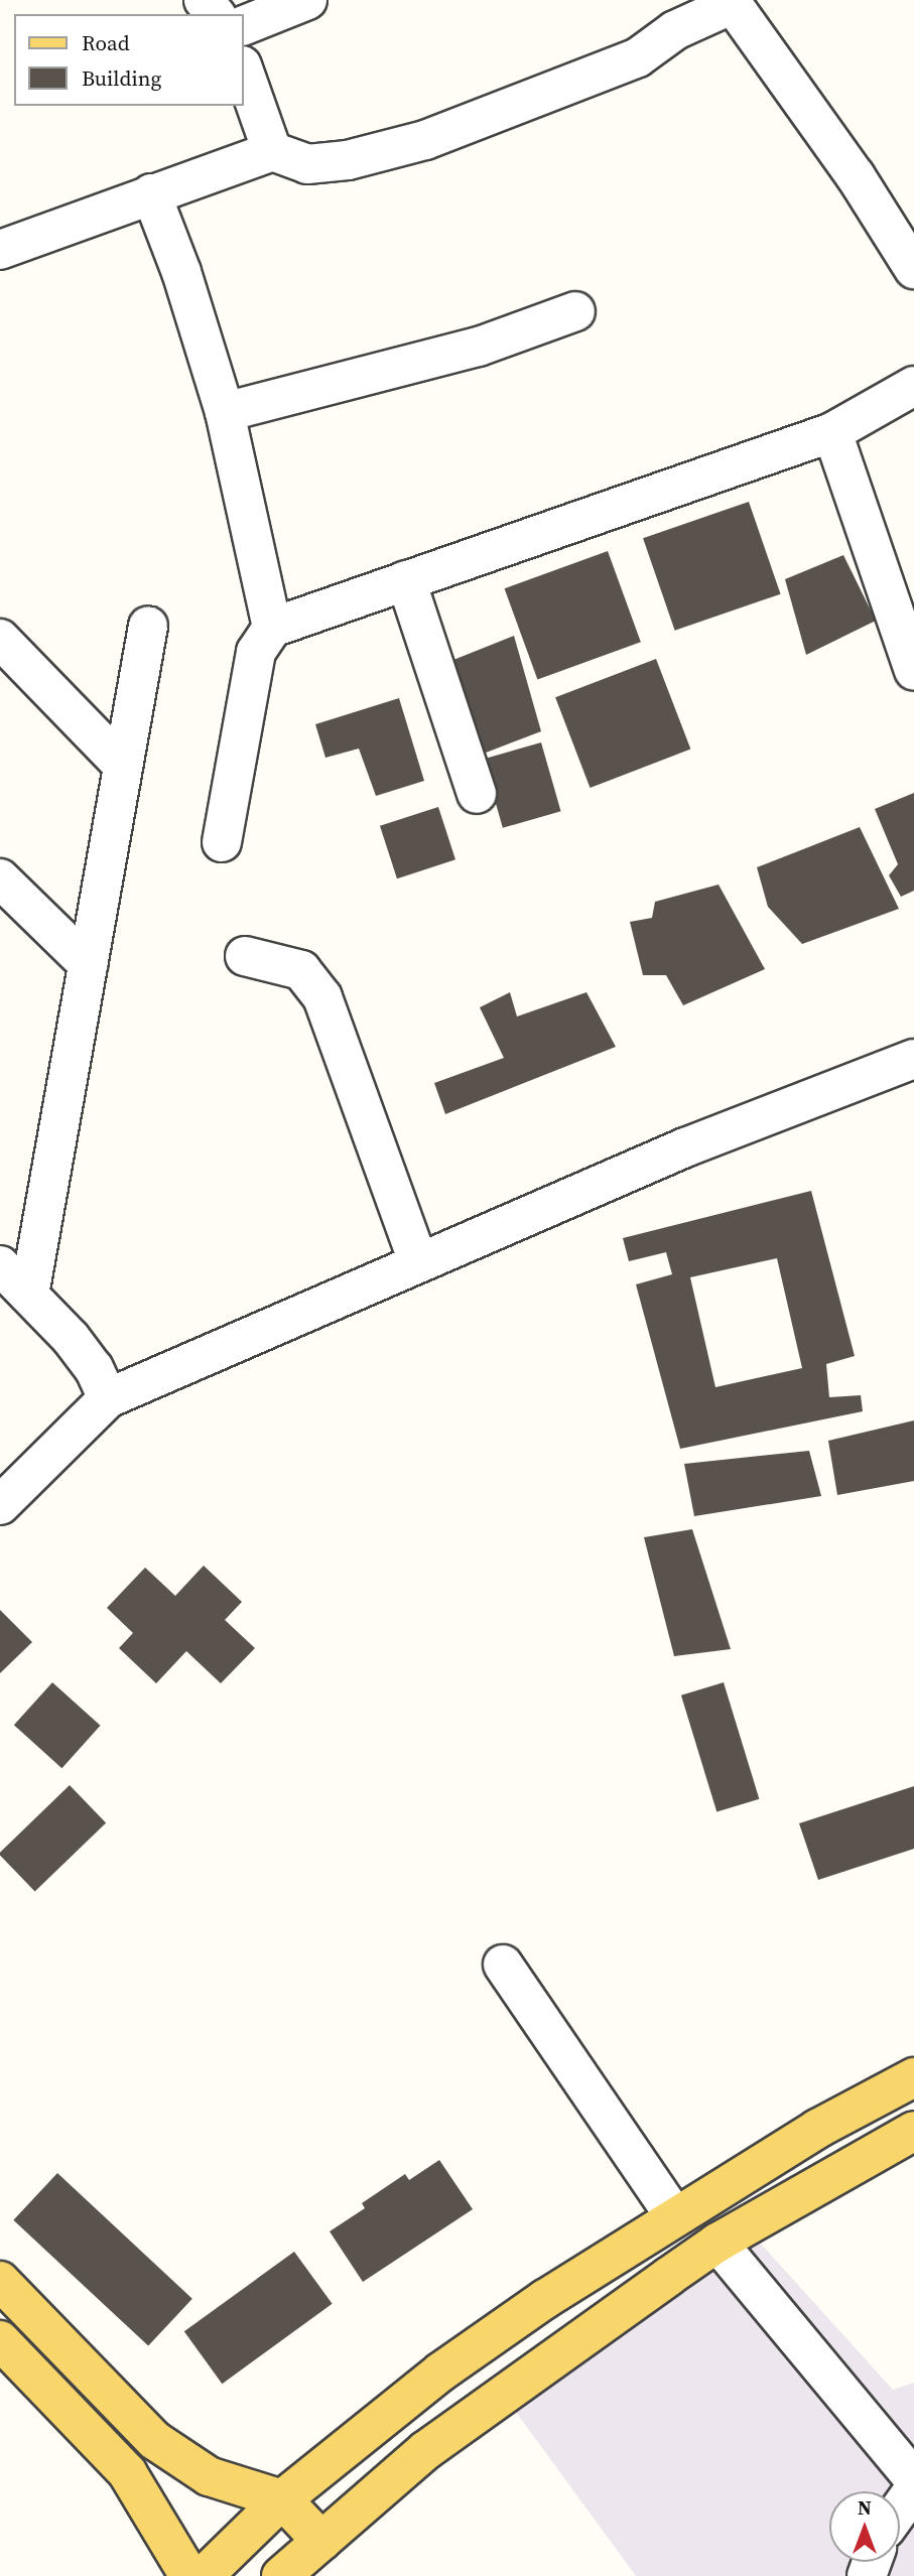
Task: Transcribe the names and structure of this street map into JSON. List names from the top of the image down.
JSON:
{
  "legend": ["Road", "Building"],
  "north": "top"
}
